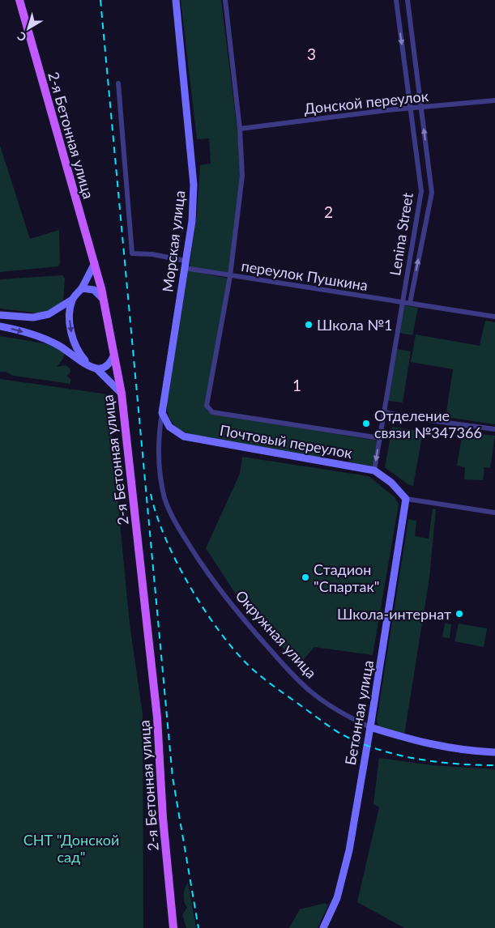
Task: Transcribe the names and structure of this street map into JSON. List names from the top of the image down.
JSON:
{
  "streets": {
    "main road": ["2-я Бетонная улица"],
    "street": [
      "Донской переулок",
      "Lenina Street",
      "Морская улица",
      "переулок Пушкина",
      "Почтовый переулок",
      "Окружная улица",
      "Бетонная улица"
    ]
  },
  "crossings": [
    ["Донской переулок", "Lenina Street"],
    ["Lenina Street", "переулок Пушкина"],
    ["Lenina Street", "Почтовый переулок"],
    ["Морская улица", "переулок Пушкина"],
    ["Морская улица", "Почтовый переулок"],
    ["Морская улица", "Окружная улица"],
    ["Почтовый переулок", "Окружная улица"],
    ["Почтовый переулок", "Бетонная улица"],
    ["Окружная улица", "Бетонная улица"]
  ],
  "districts": ["3", "2", "1"],
  "parks": ["СНТ \"Донской сад\""],
  "places": [
    "Школа №1",
    "Отделение связи №347366",
    "Стадион \"Спартак\"",
    "Школа-интернат"
  ],
  "north": "bottom left"
}
